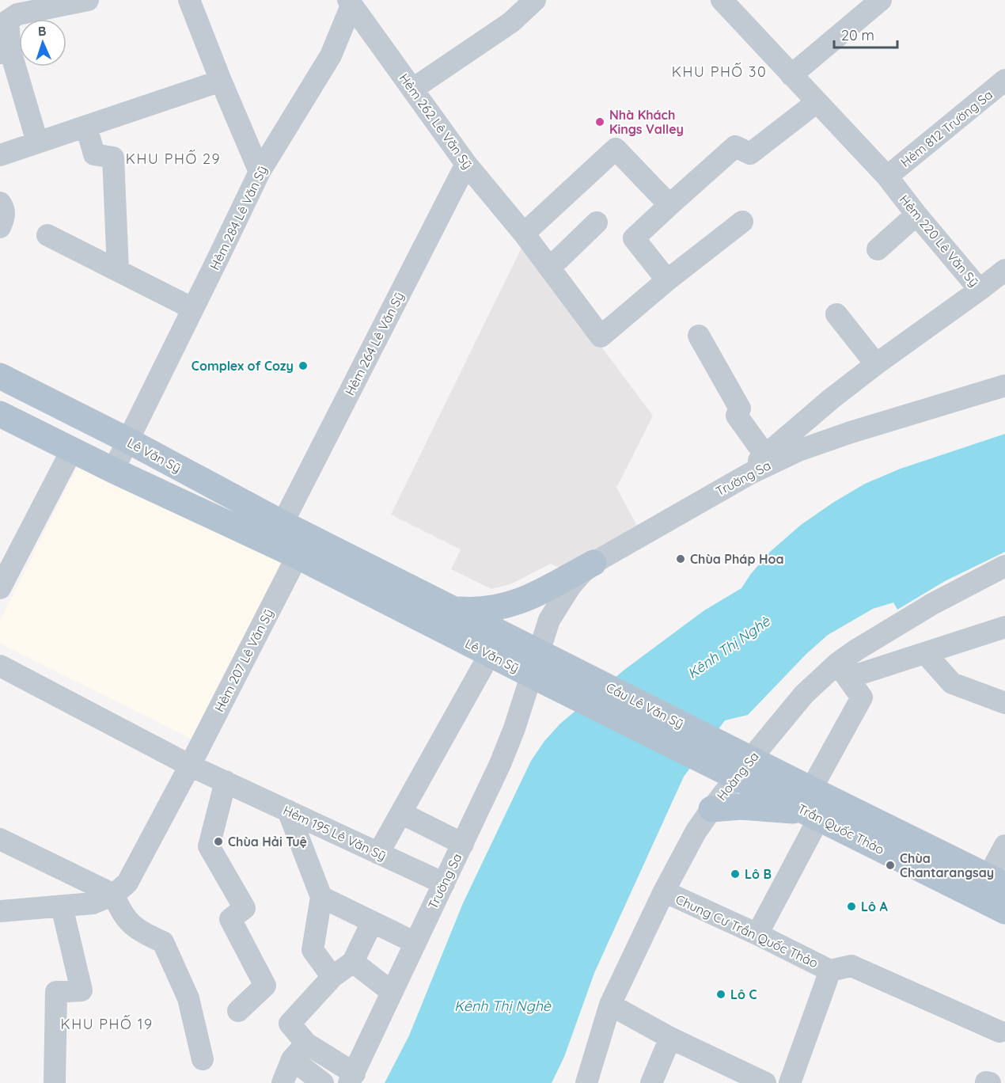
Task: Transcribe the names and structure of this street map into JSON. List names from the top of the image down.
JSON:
{
  "streets": {
    "main road": ["Lê Văn Sỹ", "Cầu Lê Văn Sỹ", "Trần Quốc Thảo"],
    "street": [
      "Hẻm 262 Lê Văn Sỹ",
      "Hẻm 812 Trường Sa",
      "Hẻm 284 Lê Văn Sỹ",
      "Hẻm 220 Lê Văn Sỹ",
      "Hẻm 264 Lê Văn Sỹ",
      "Trường Sa",
      "Hẻm 207 Lê Văn Sỹ",
      "Hoàng Sa",
      "Hẻm 195 Lê Văn Sỹ",
      "Chung Cư Trần Quốc Thảo"
    ]
  },
  "crossings": [
    ["Hẻm 262 Lê Văn Sỹ", "Hẻm 284 Lê Văn Sỹ"],
    ["Hẻm 262 Lê Văn Sỹ", "Hẻm 264 Lê Văn Sỹ"],
    ["Hẻm 812 Trường Sa", "Hẻm 220 Lê Văn Sỹ"],
    ["Hẻm 284 Lê Văn Sỹ", "Lê Văn Sỹ"],
    ["Hẻm 220 Lê Văn Sỹ", "Trường Sa"],
    ["Hẻm 264 Lê Văn Sỹ", "Lê Văn Sỹ"],
    ["Lê Văn Sỹ", "Trường Sa"],
    ["Lê Văn Sỹ", "Hẻm 207 Lê Văn Sỹ"],
    ["Lê Văn Sỹ", "Cầu Lê Văn Sỹ"],
    ["Trường Sa", "Hẻm 195 Lê Văn Sỹ"],
    ["Hẻm 207 Lê Văn Sỹ", "Hẻm 195 Lê Văn Sỹ"],
    ["Cầu Lê Văn Sỹ", "Trần Quốc Thảo"],
    ["Hoàng Sa", "Trần Quốc Thảo"],
    ["Hoàng Sa", "Chung Cư Trần Quốc Thảo"]
  ],
  "districts": ["KHU PHỐ 30", "KHU PHỐ 29", "KHU PHỐ 19"],
  "water": ["Kênh Thị Nghè"],
  "places": [
    "Nhà Khách Kings Valley",
    "Complex of Cozy",
    "Chùa Pháp Hoa",
    "Chùa Hải Tuệ",
    "Chùa Chantarangsay",
    "Lô B",
    "Lô A",
    "Lô C"
  ],
  "scale_bar": "20 m",
  "north": "top"
}
